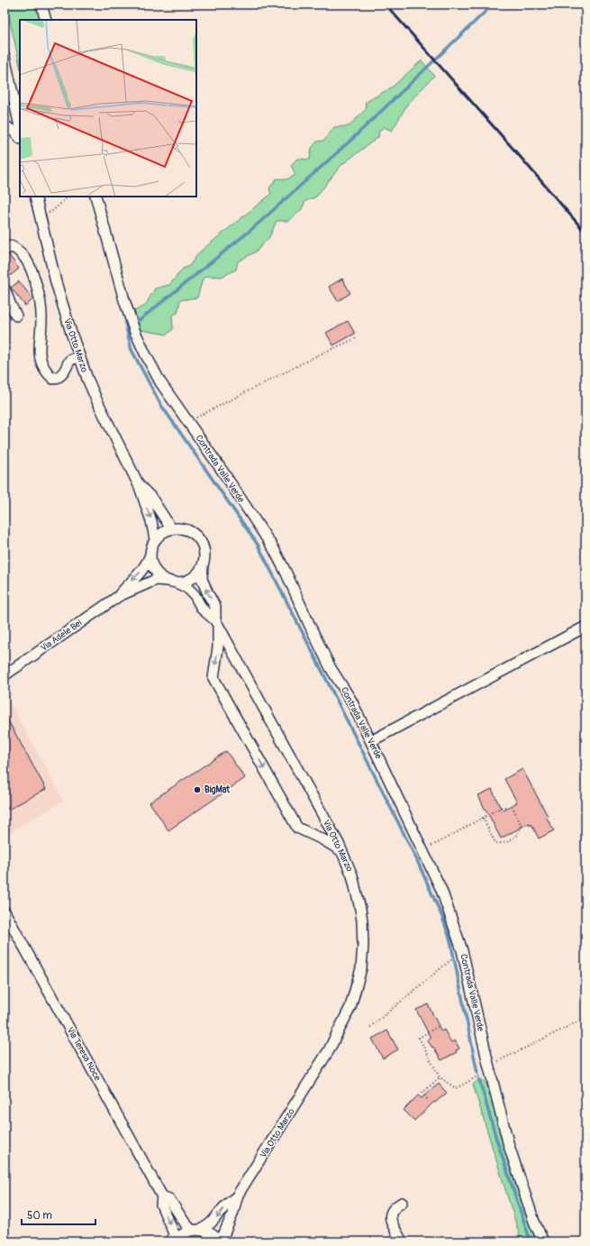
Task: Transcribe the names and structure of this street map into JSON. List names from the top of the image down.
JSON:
{
  "streets": {
    "street": [
      "Via Otto Marzo",
      "Contrada Valle Verde",
      "Via Adele Bei",
      "Via Teresa Noce"
    ]
  },
  "crossings": [
    ["Via Otto Marzo", "Via Teresa Noce"]
  ],
  "places": ["BigMat"],
  "scale_bar": "50 m"
}
